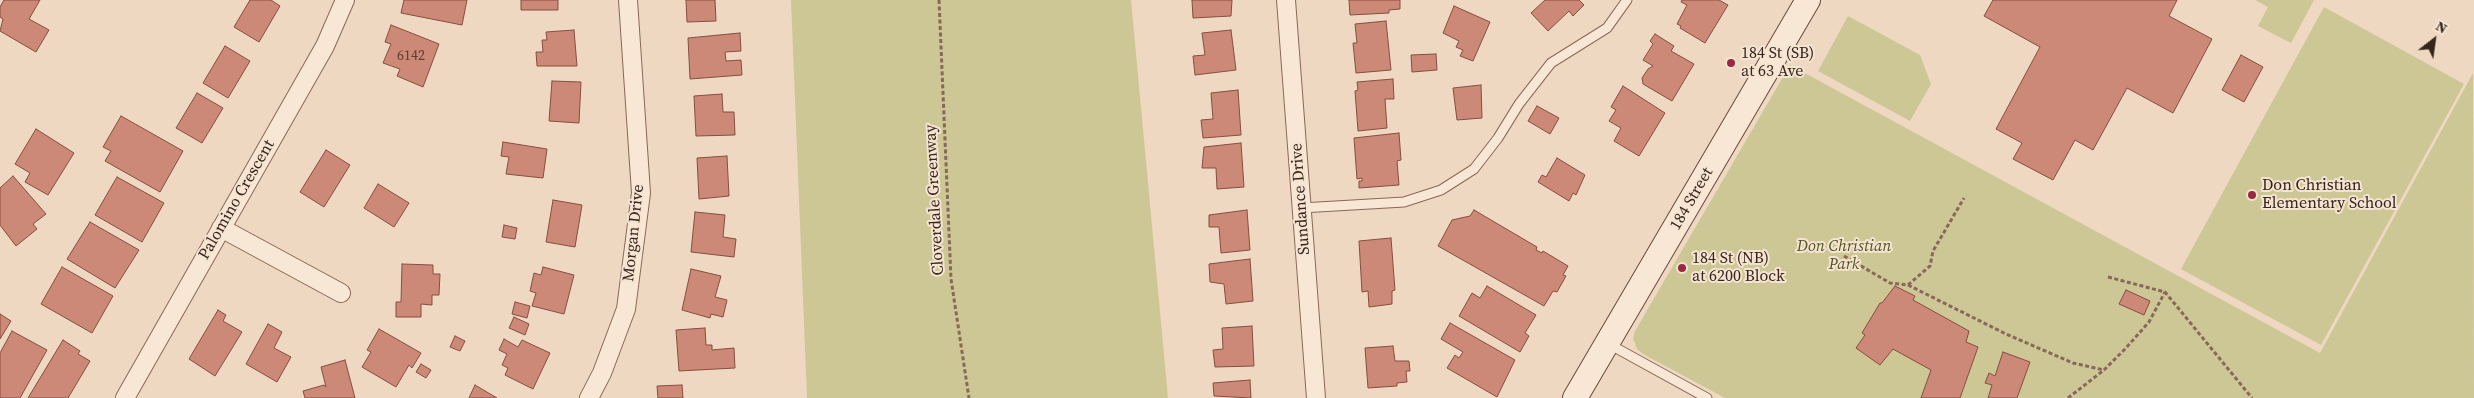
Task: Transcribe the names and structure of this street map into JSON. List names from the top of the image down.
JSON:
{
  "streets": {
    "main road": ["184 Street"],
    "street": ["Sundance Drive", "Palomino Crescent", "Morgan Drive"],
    "path": ["Cloverdale Greenway"]
  },
  "parks": ["Don Christian Park"],
  "places": ["184 St (SB) at 63 Ave", "Don Christian Elementary School", "184 St (NB) at 6200 Block"],
  "house_numbers": ["6142"],
  "north": "top right"
}
